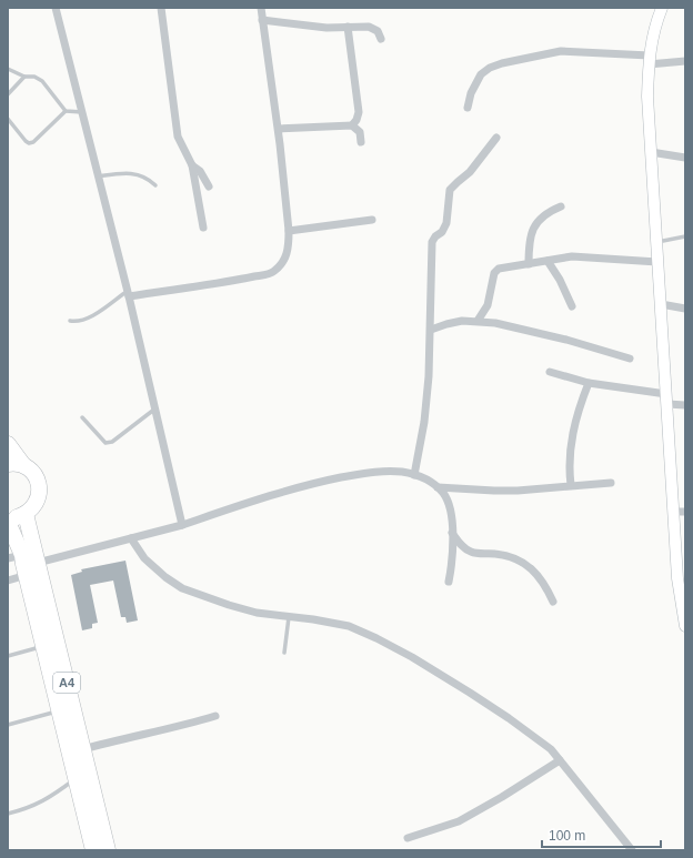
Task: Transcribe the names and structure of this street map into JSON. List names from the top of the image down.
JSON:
{
  "streets": {
    "highway": ["A4"]
  },
  "scale_bar": "100 m"
}
